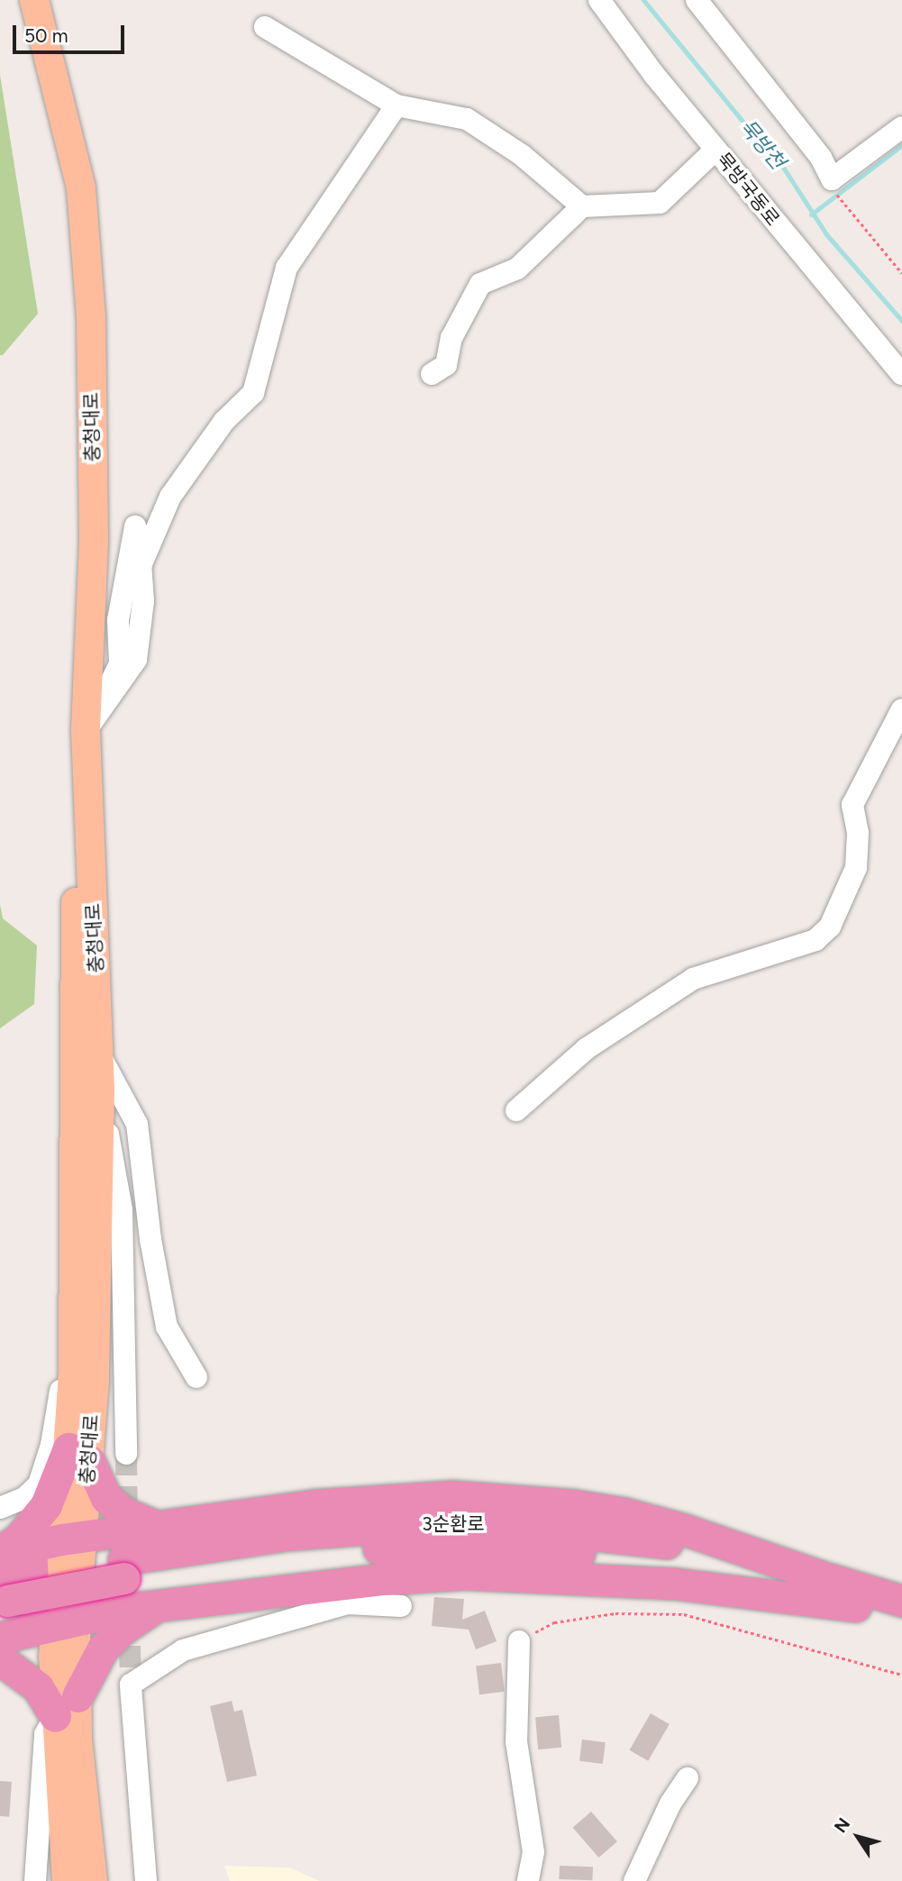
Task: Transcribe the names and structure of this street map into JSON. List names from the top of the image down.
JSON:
{
  "streets": {
    "highway": ["3순환로"],
    "main road": ["충청대로"],
    "street": ["묵방국동로"]
  },
  "water": ["묵방천"],
  "scale_bar": "50 m",
  "north": "top left"
}
